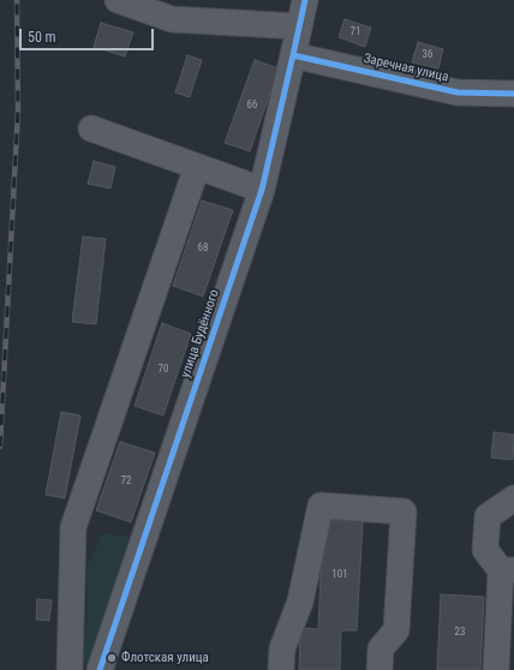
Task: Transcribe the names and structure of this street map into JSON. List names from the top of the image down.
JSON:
{
  "streets": {
    "street": ["Заречная улица", "улица Будённого"]
  },
  "crossings": [
    ["Заречная улица", "улица Будённого"]
  ],
  "places": ["Флотская улица"],
  "house_numbers": [
    "71",
    "36",
    "66",
    "68",
    "70",
    "72",
    "101",
    "23"
  ],
  "scale_bar": "50 m"
}
